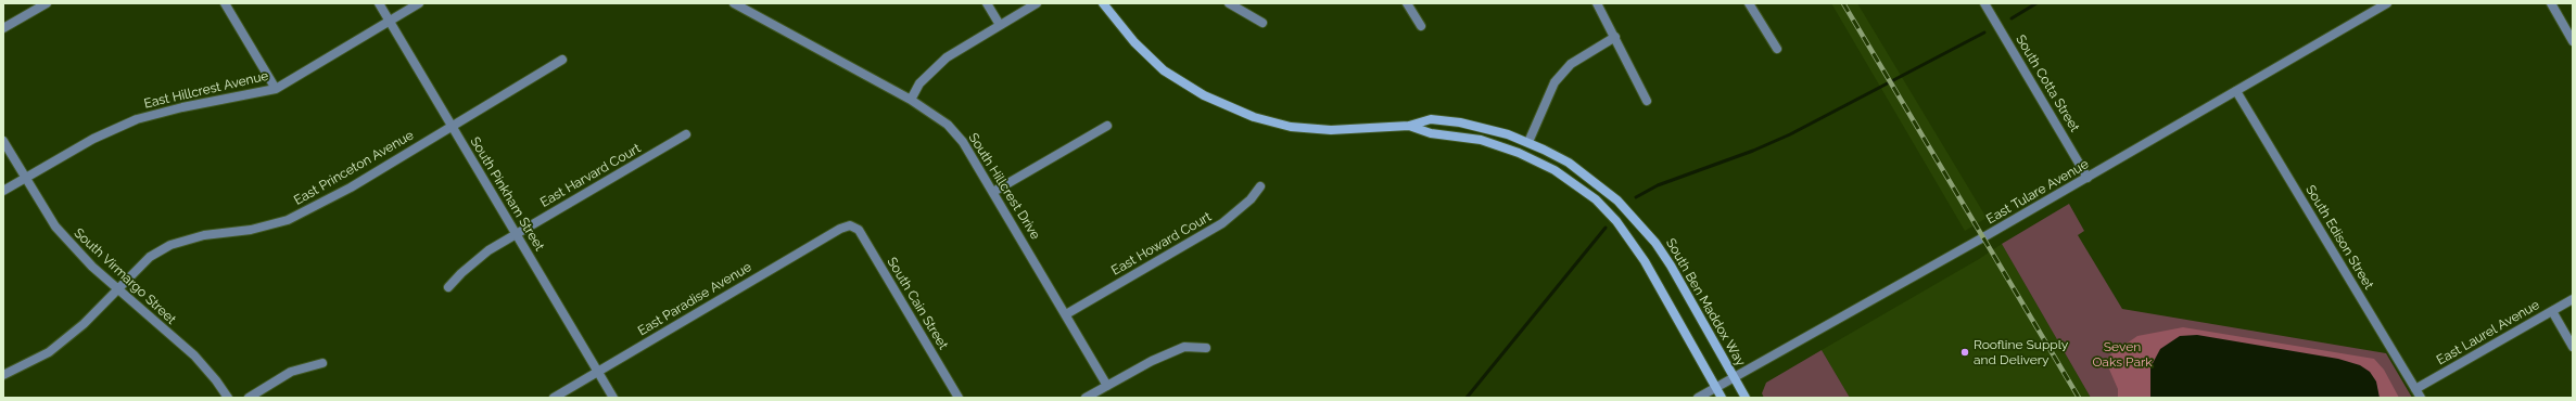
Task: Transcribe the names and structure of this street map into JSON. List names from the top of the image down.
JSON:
{
  "streets": {
    "main road": ["South Ben Maddox Way"],
    "street": [
      "South Cotta Street",
      "East Hillcrest Avenue",
      "East Princeton Avenue",
      "East Harvard Court",
      "South Hillcrest Drive",
      "East Tulare Avenue",
      "South Pinkham Street",
      "South Edison Street",
      "East Howard Court",
      "South Virmargo Street",
      "East Paradise Avenue",
      "South Cain Street",
      "East Laurel Avenue"
    ]
  },
  "crossings": [
    ["South Cotta Street", "East Tulare Avenue"],
    ["East Hillcrest Avenue", "South Pinkham Street"],
    ["East Hillcrest Avenue", "South Virmargo Street"],
    ["East Princeton Avenue", "South Pinkham Street"],
    ["East Princeton Avenue", "South Virmargo Street"],
    ["East Harvard Court", "South Pinkham Street"],
    ["South Hillcrest Drive", "East Howard Court"],
    ["East Tulare Avenue", "South Edison Street"],
    ["East Tulare Avenue", "South Ben Maddox Way"],
    ["South Pinkham Street", "East Paradise Avenue"],
    ["South Edison Street", "East Laurel Avenue"],
    ["East Paradise Avenue", "South Cain Street"]
  ],
  "parks": ["Seven Oaks Park"],
  "places": ["Roofline Supply and Delivery"]
}
